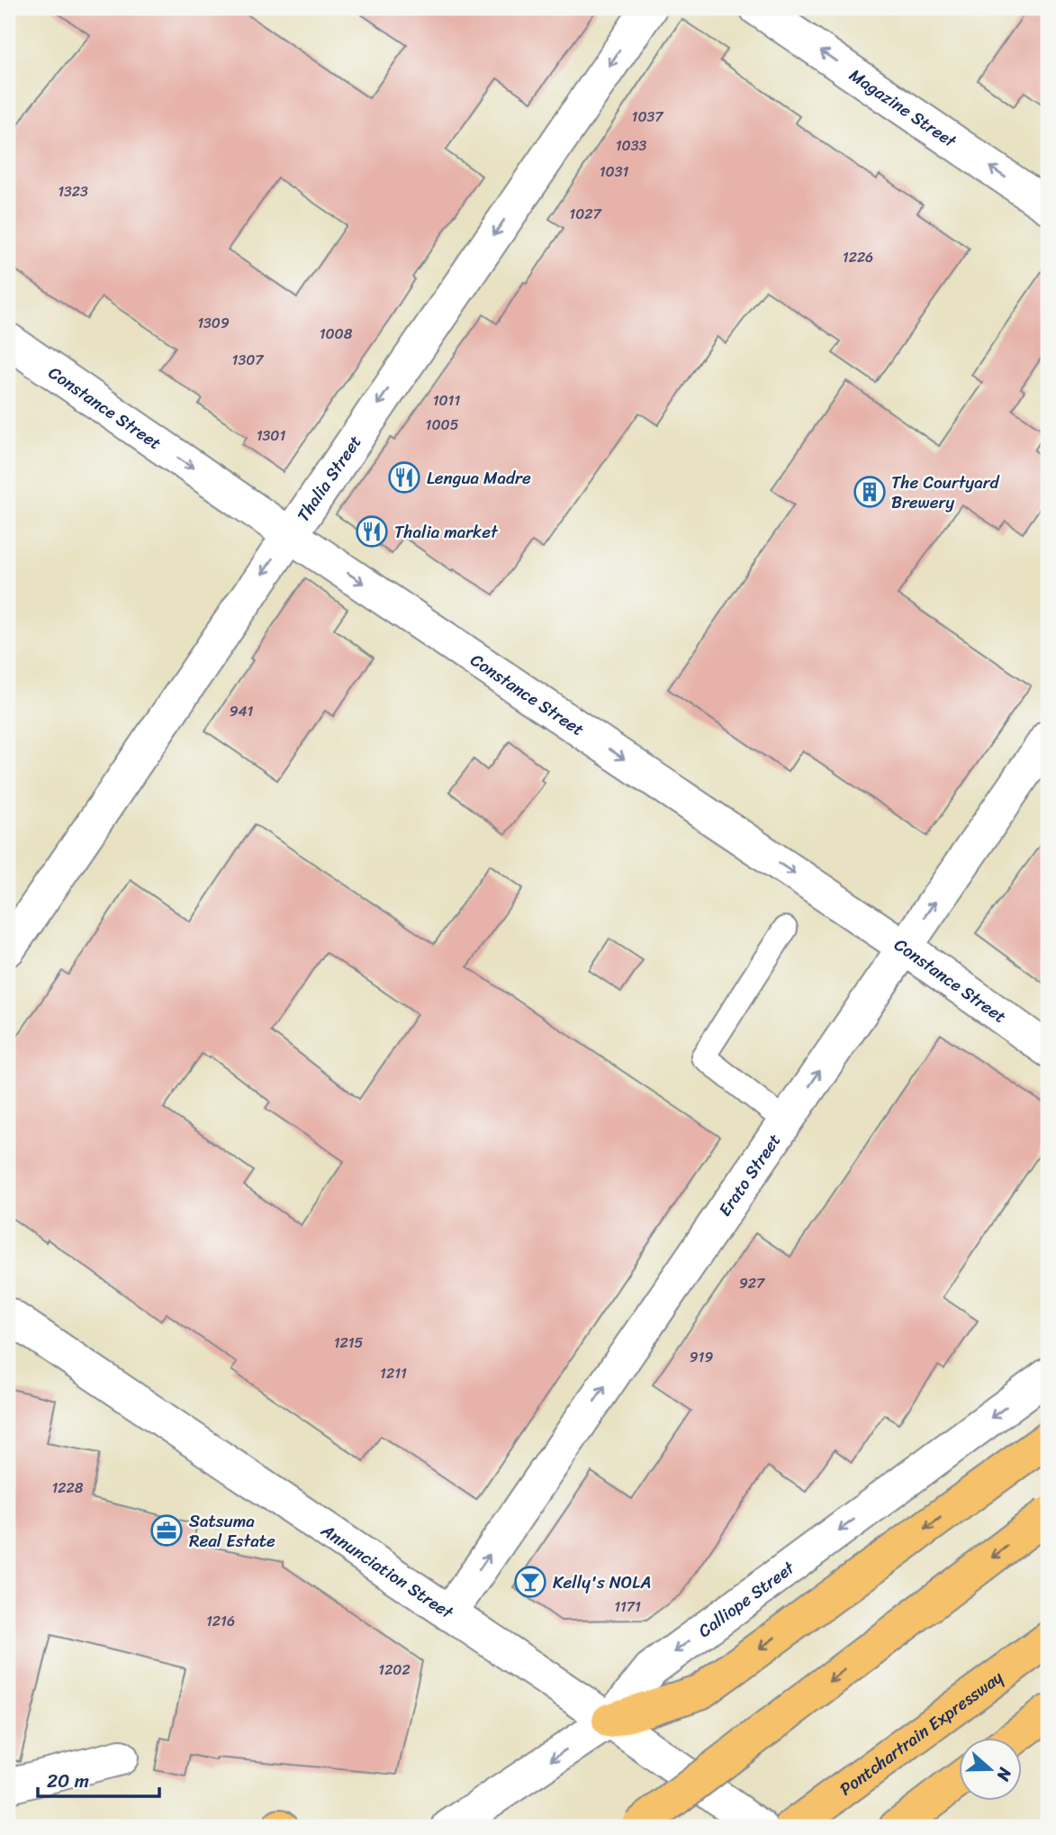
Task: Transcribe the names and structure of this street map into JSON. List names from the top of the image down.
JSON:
{
  "streets": {
    "highway": ["Pontchartrain Expressway"],
    "street": [
      "Magazine Street",
      "Constance Street",
      "Thalia Street",
      "Erato Street",
      "Annunciation Street",
      "Calliope Street"
    ]
  },
  "crossings": [
    ["Constance Street", "Thalia Street"],
    ["Constance Street", "Erato Street"],
    ["Erato Street", "Annunciation Street"],
    ["Annunciation Street", "Calliope Street"]
  ],
  "one_way": [
    "Magazine Street",
    "Constance Street",
    "Thalia Street",
    "Erato Street",
    "Calliope Street"
  ],
  "places": {
    "restaurant": ["Lengua Madre", "Thalia market"],
    "building": ["The Courtyard Brewery"],
    "office": ["Satsuma Real Estate"],
    "bar": ["Kelly's NOLA"]
  },
  "house_numbers": [
    "1037",
    "1033",
    "1031",
    "1323",
    "1027",
    "1226",
    "1309",
    "1008",
    "1307",
    "1011",
    "1005",
    "1301",
    "941",
    "927",
    "1215",
    "919",
    "1211",
    "1228",
    "1171",
    "1216",
    "1202"
  ],
  "scale_bar": "20 m",
  "north": "right"
}
